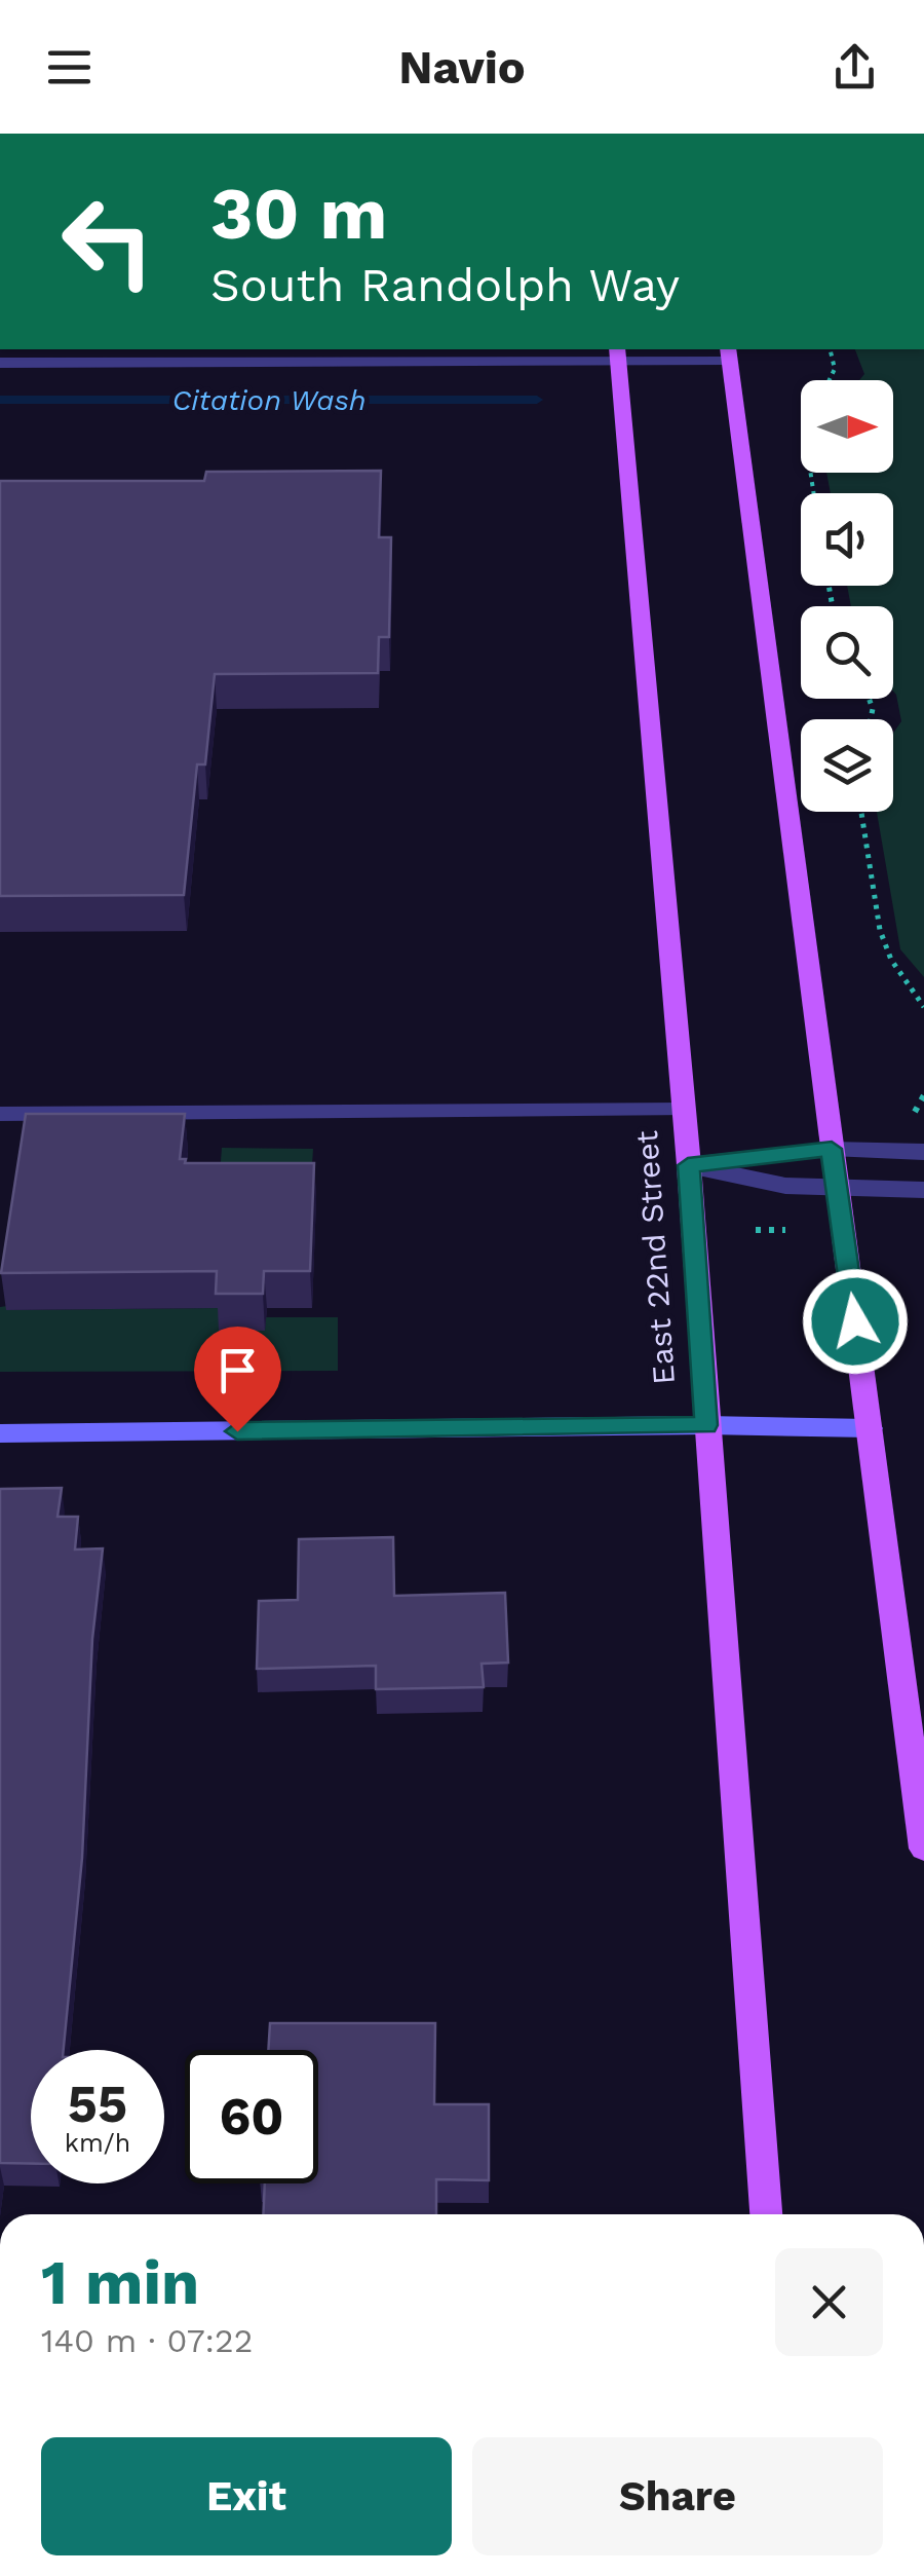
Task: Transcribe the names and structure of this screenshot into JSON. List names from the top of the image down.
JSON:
{
  "streets": {
    "main road": ["East 22nd Street"]
  },
  "water": ["Citation Wash"],
  "north": "right",
  "page": {
    "header": "Navio",
    "turn": ["30 m", "South Randolph Way"],
    "speed": "55 km/h",
    "limit": "60",
    "heading": ["1 min", "140 m · 07:22"],
    "buttons": ["Exit", "Share"]
  }
}
